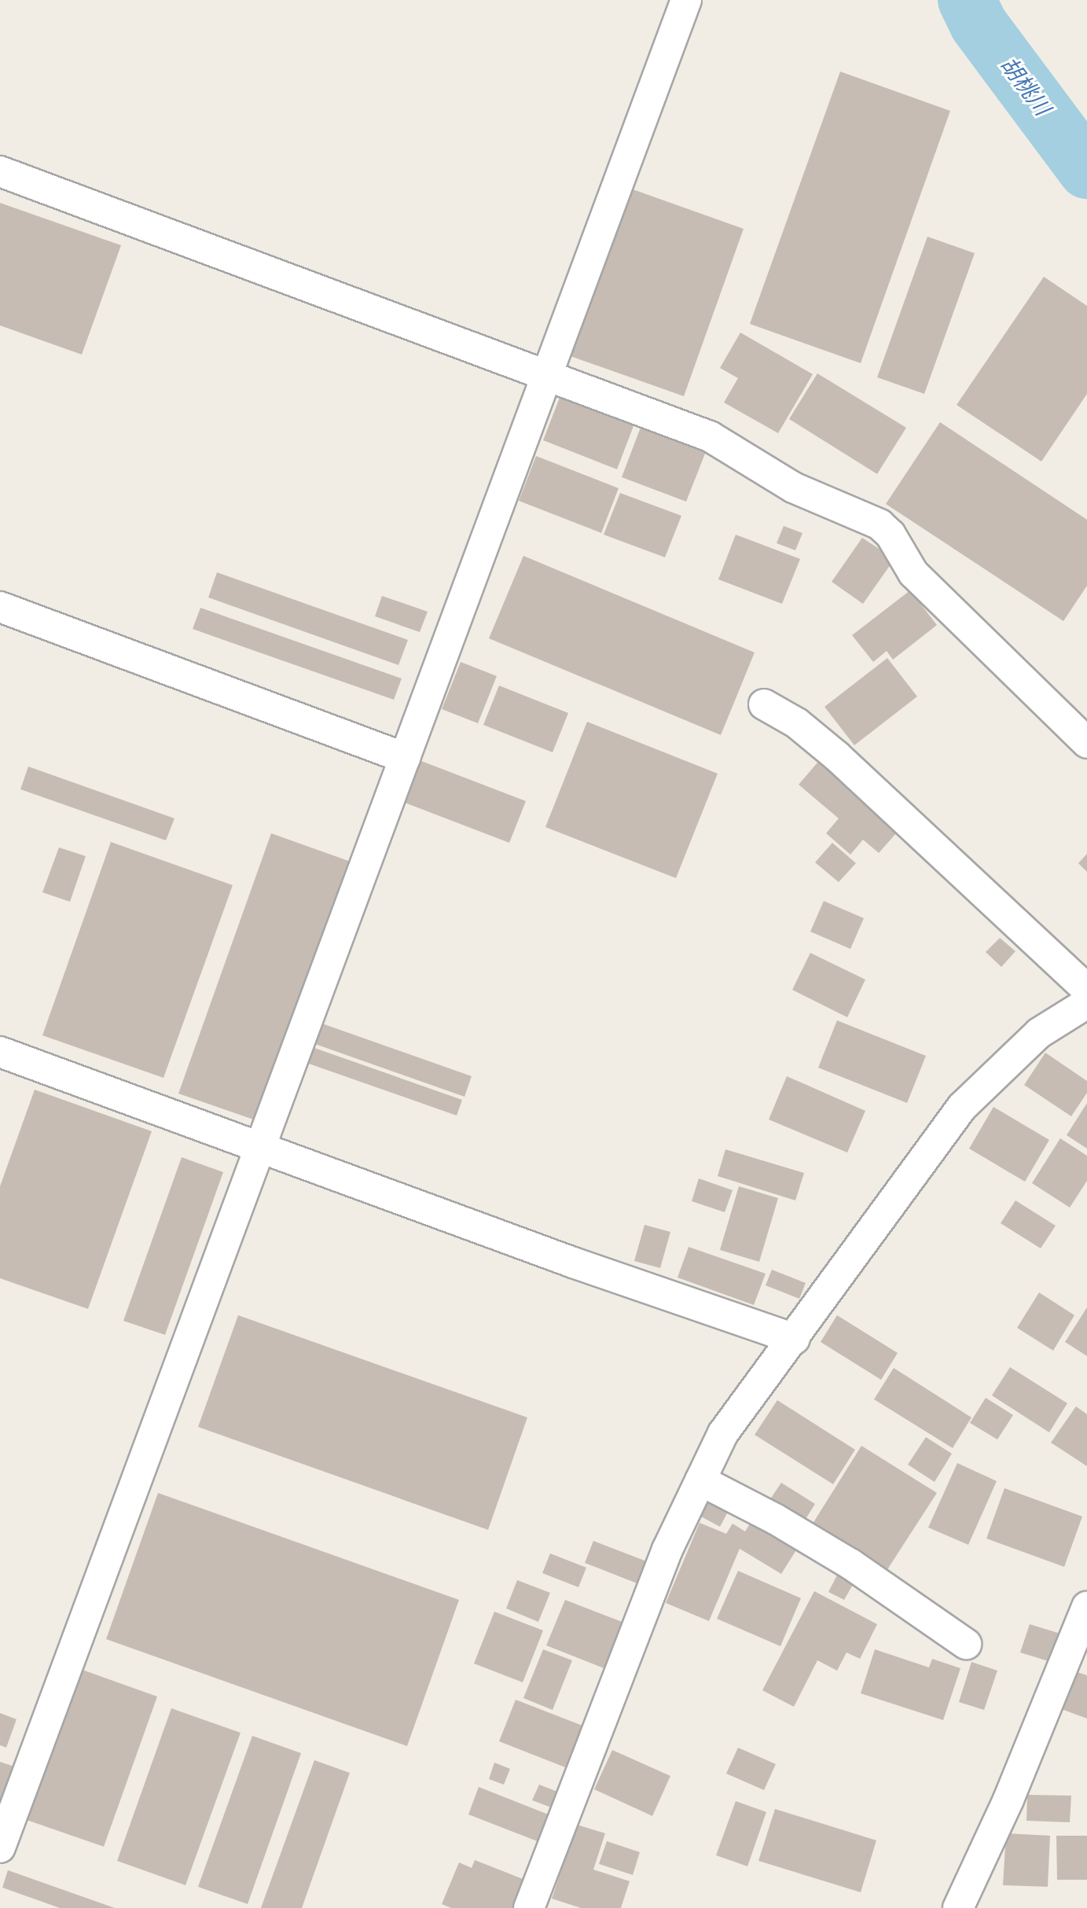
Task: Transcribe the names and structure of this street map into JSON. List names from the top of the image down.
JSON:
{
  "water": ["胡桃川"]
}
